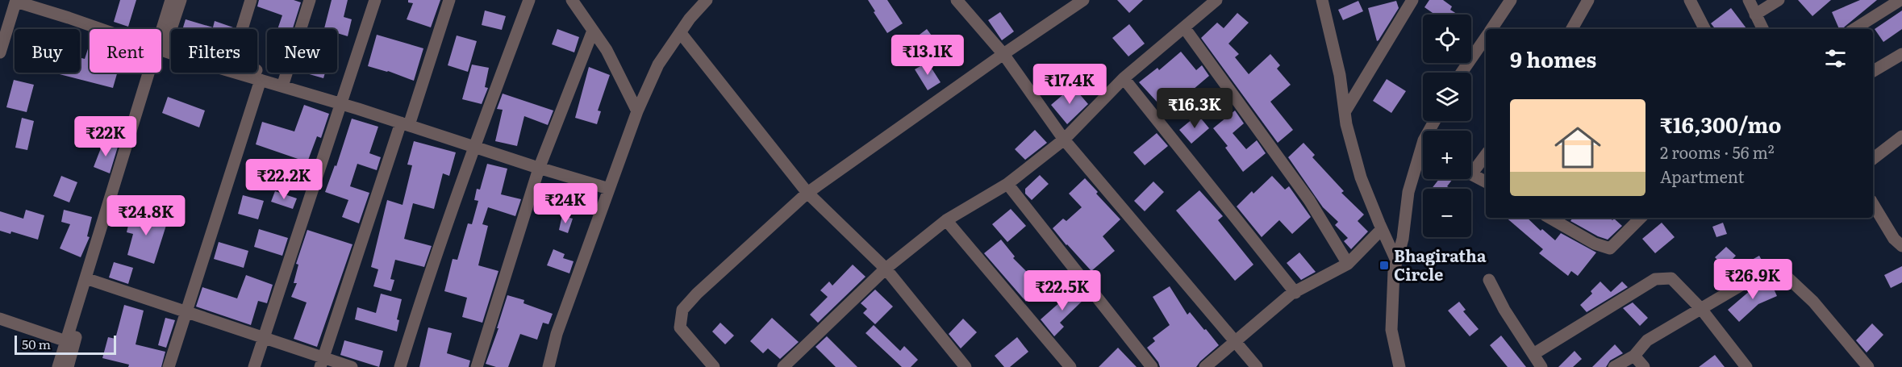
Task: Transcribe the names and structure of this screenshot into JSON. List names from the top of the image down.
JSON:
{
  "places": {
    "transit": ["Bhagiratha Circle"]
  },
  "scale_bar": "50 m",
  "page": {
    "map_buttons": ["+", "−"],
    "chip": [
      "Buy",
      "Rent",
      "Filters",
      "New"
    ],
    "heading": "9 homes",
    "price": [
      "₹13.1K",
      "₹17.4K",
      "₹16.3K",
      "₹22K",
      "₹22.2K",
      "₹24K",
      "₹24.8K",
      "₹26.9K",
      "₹22.5K"
    ],
    "list": [
      {
        "name": "₹16,300/mo",
        "note": "2 rooms · 56 m² · Apartment"
      }
    ],
    "scale": "50 m"
  }
}
